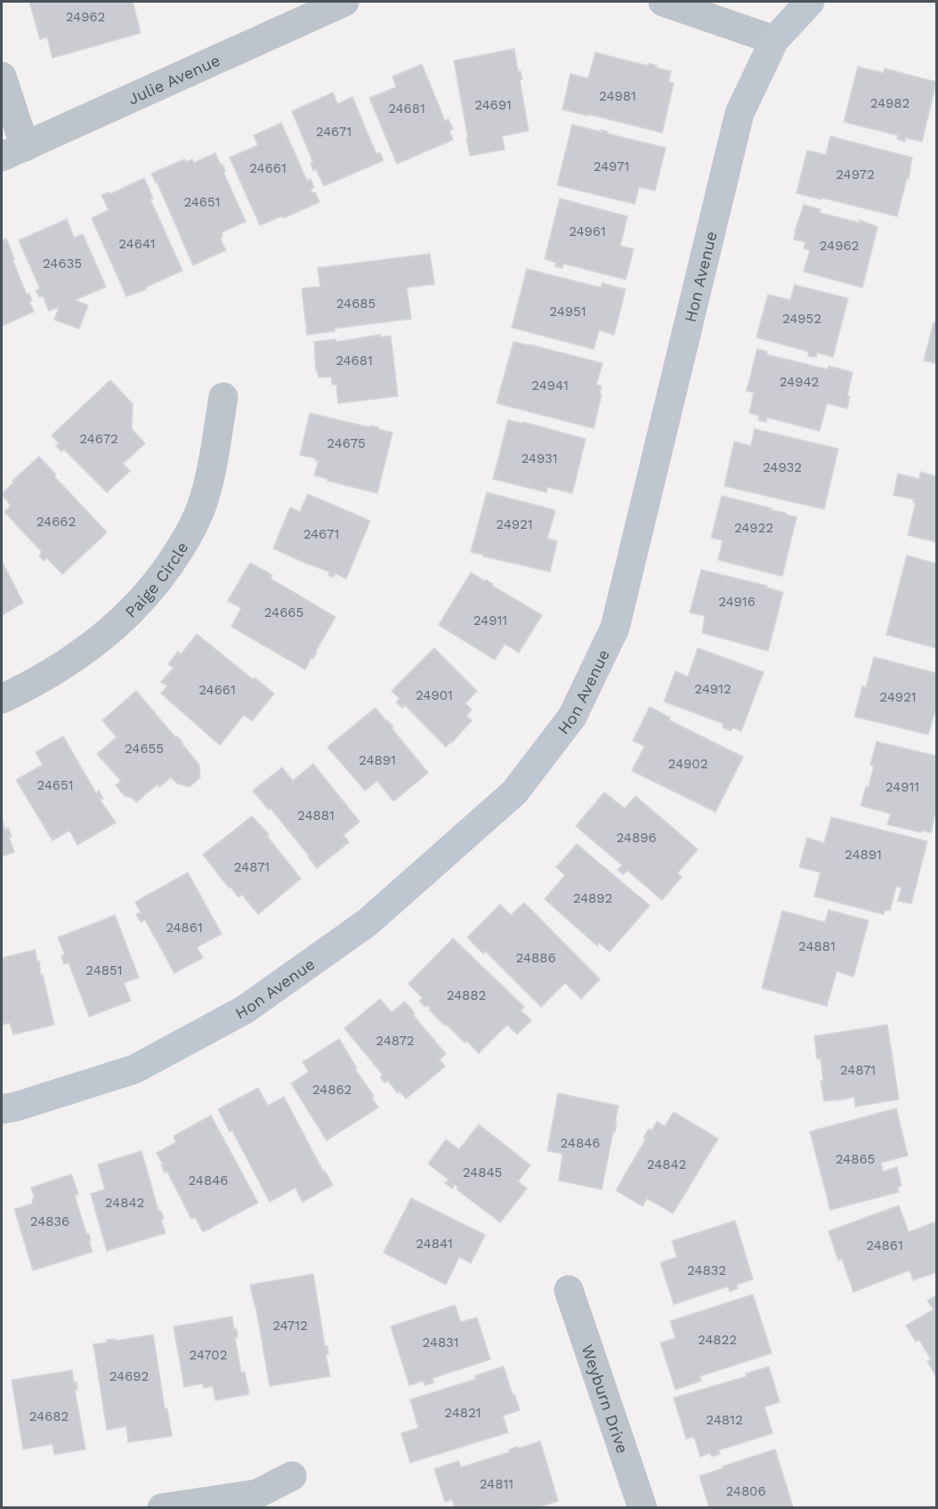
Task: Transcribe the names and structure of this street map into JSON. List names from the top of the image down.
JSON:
{
  "streets": {
    "street": [
      "Julie Avenue",
      "Hon Avenue",
      "Paige Circle",
      "Weyburn Drive"
    ]
  },
  "house_numbers": [
    "24962",
    "24981",
    "24982",
    "24691",
    "24681",
    "24671",
    "24971",
    "24661",
    "24972",
    "24651",
    "24961",
    "24641",
    "24962",
    "24635",
    "24685",
    "24951",
    "24952",
    "24681",
    "24942",
    "24941",
    "24672",
    "24675",
    "24931",
    "24932",
    "24662",
    "24921",
    "24922",
    "24671",
    "24916",
    "24665",
    "24911",
    "24912",
    "24661",
    "24901",
    "24921",
    "24655",
    "24891",
    "24902",
    "24651",
    "24911",
    "24881",
    "24896",
    "24891",
    "24871",
    "24892",
    "24861",
    "24881",
    "24886",
    "24851",
    "24882",
    "24872",
    "24871",
    "24862",
    "24846",
    "24865",
    "24842",
    "24845",
    "24846",
    "24842",
    "24836",
    "24841",
    "24861",
    "24832",
    "24712",
    "24822",
    "24831",
    "24702",
    "24692",
    "24821",
    "24682",
    "24812",
    "24811",
    "24806"
  ]
}
